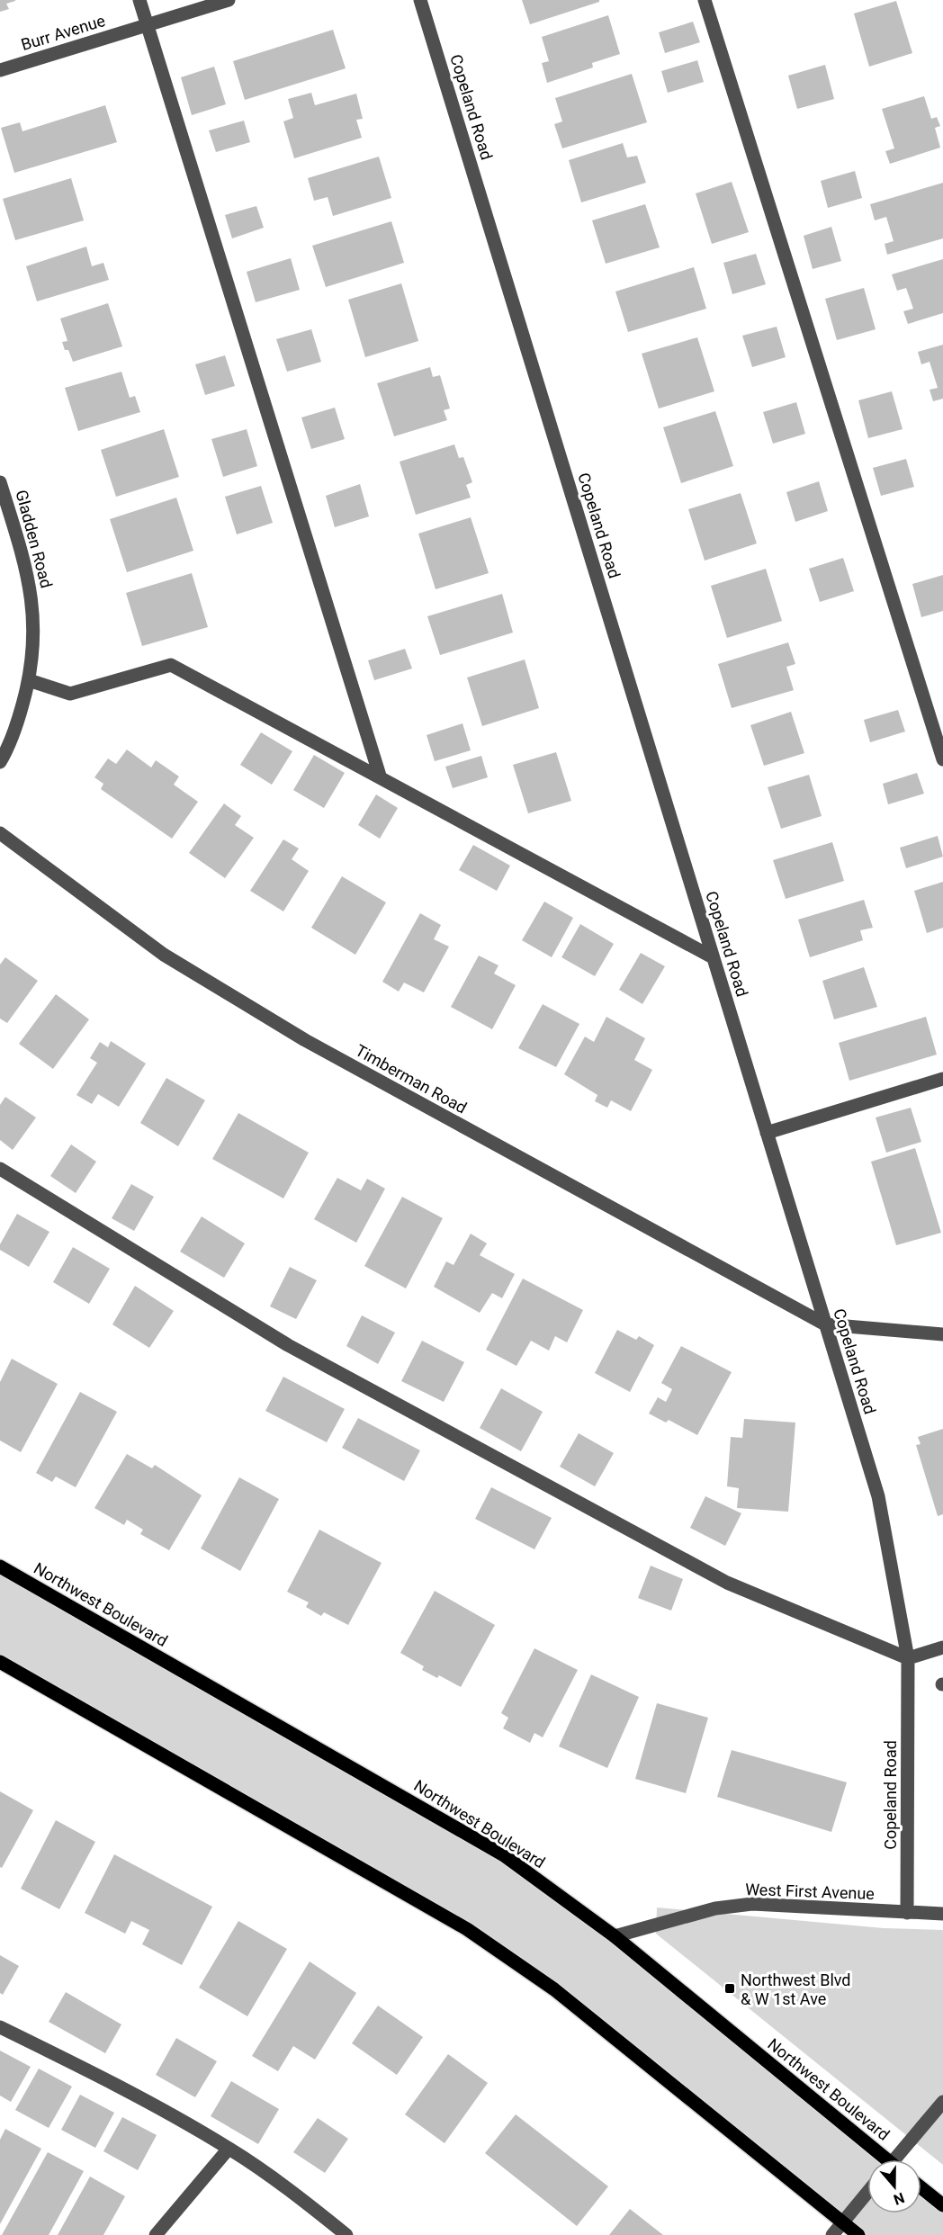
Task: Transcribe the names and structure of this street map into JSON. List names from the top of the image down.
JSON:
{
  "streets": {
    "main road": ["Northwest Boulevard"],
    "street": [
      "Burr Avenue",
      "Copeland Road",
      "Gladden Road",
      "Timberman Road",
      "West First Avenue"
    ]
  },
  "crossings": [
    ["Copeland Road", "Timberman Road"],
    ["Copeland Road", "West First Avenue"],
    ["Northwest Boulevard", "West First Avenue"]
  ],
  "places": {
    "transit": ["Northwest Blvd & W 1st Ave"]
  },
  "north": "bottom"
}
